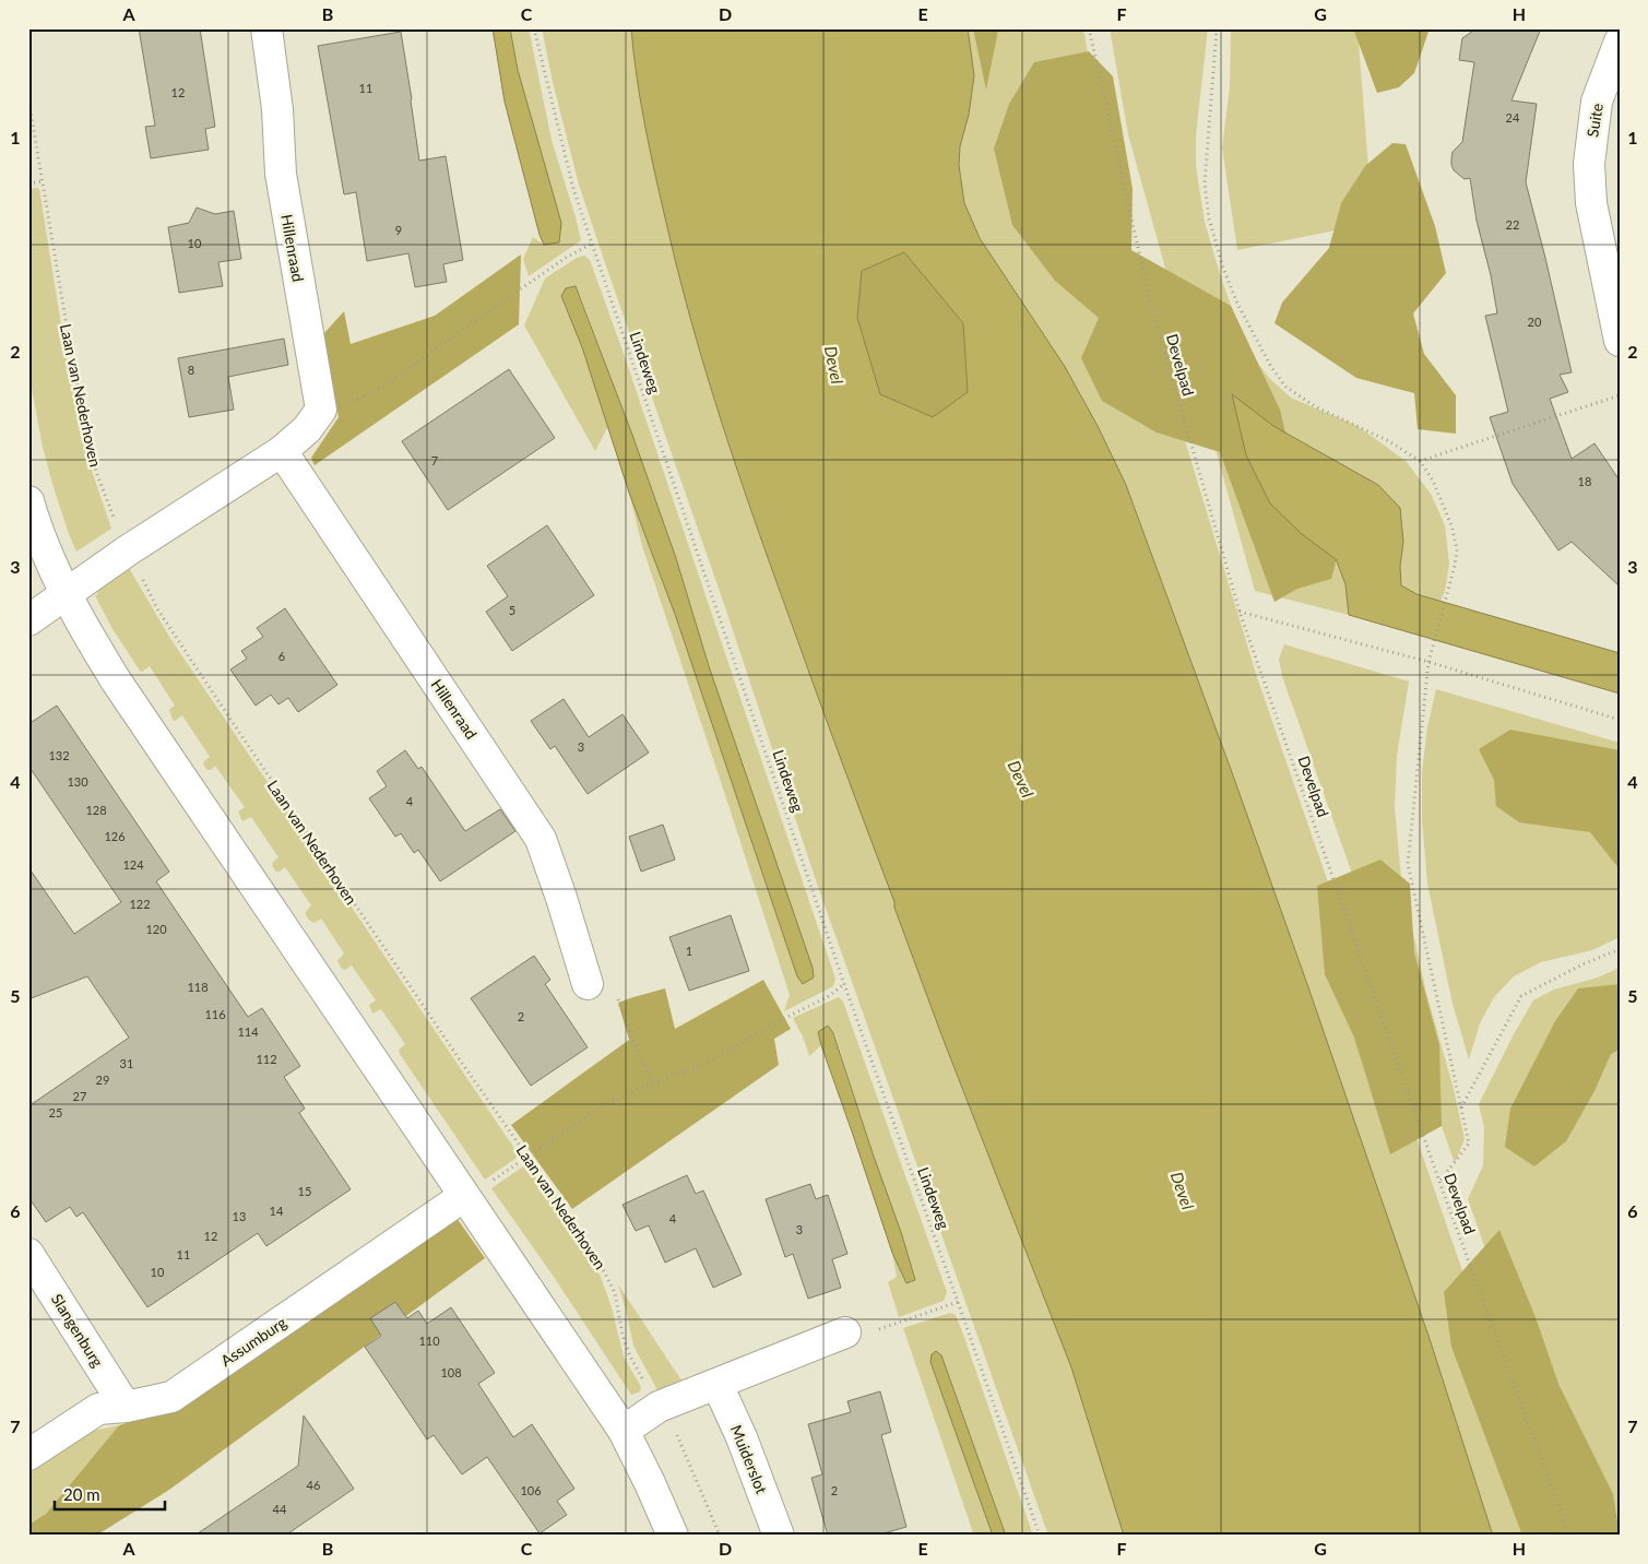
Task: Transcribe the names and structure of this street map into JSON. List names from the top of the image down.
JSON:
{
  "streets": {
    "street": [
      "Suite",
      "Hillenraad",
      "Slangenburg",
      "Assumburg",
      "Muiderslot"
    ],
    "path": ["Lindeweg", "Develpad", "Laan van Nederhoven"]
  },
  "crossings": [
    ["Slangenburg", "Assumburg"]
  ],
  "water": ["Devel"],
  "house_numbers": [
    "11",
    "12",
    "24",
    "22",
    "9",
    "10",
    "20",
    "8",
    "7",
    "18",
    "5",
    "6",
    "3",
    "132",
    "130",
    "4",
    "128",
    "126",
    "124",
    "122",
    "120",
    "1",
    "118",
    "116",
    "2",
    "114",
    "112",
    "31",
    "29",
    "27",
    "25",
    "15",
    "14",
    "13",
    "4",
    "3",
    "12",
    "11",
    "10",
    "110",
    "108",
    "46",
    "106",
    "2",
    "44"
  ],
  "scale_bar": "20 m",
  "grid": {
    "columns": [
      "A",
      "B",
      "C",
      "D",
      "E",
      "F",
      "G",
      "H"
    ],
    "rows": [
      "1",
      "2",
      "3",
      "4",
      "5",
      "6",
      "7"
    ]
  }
}
